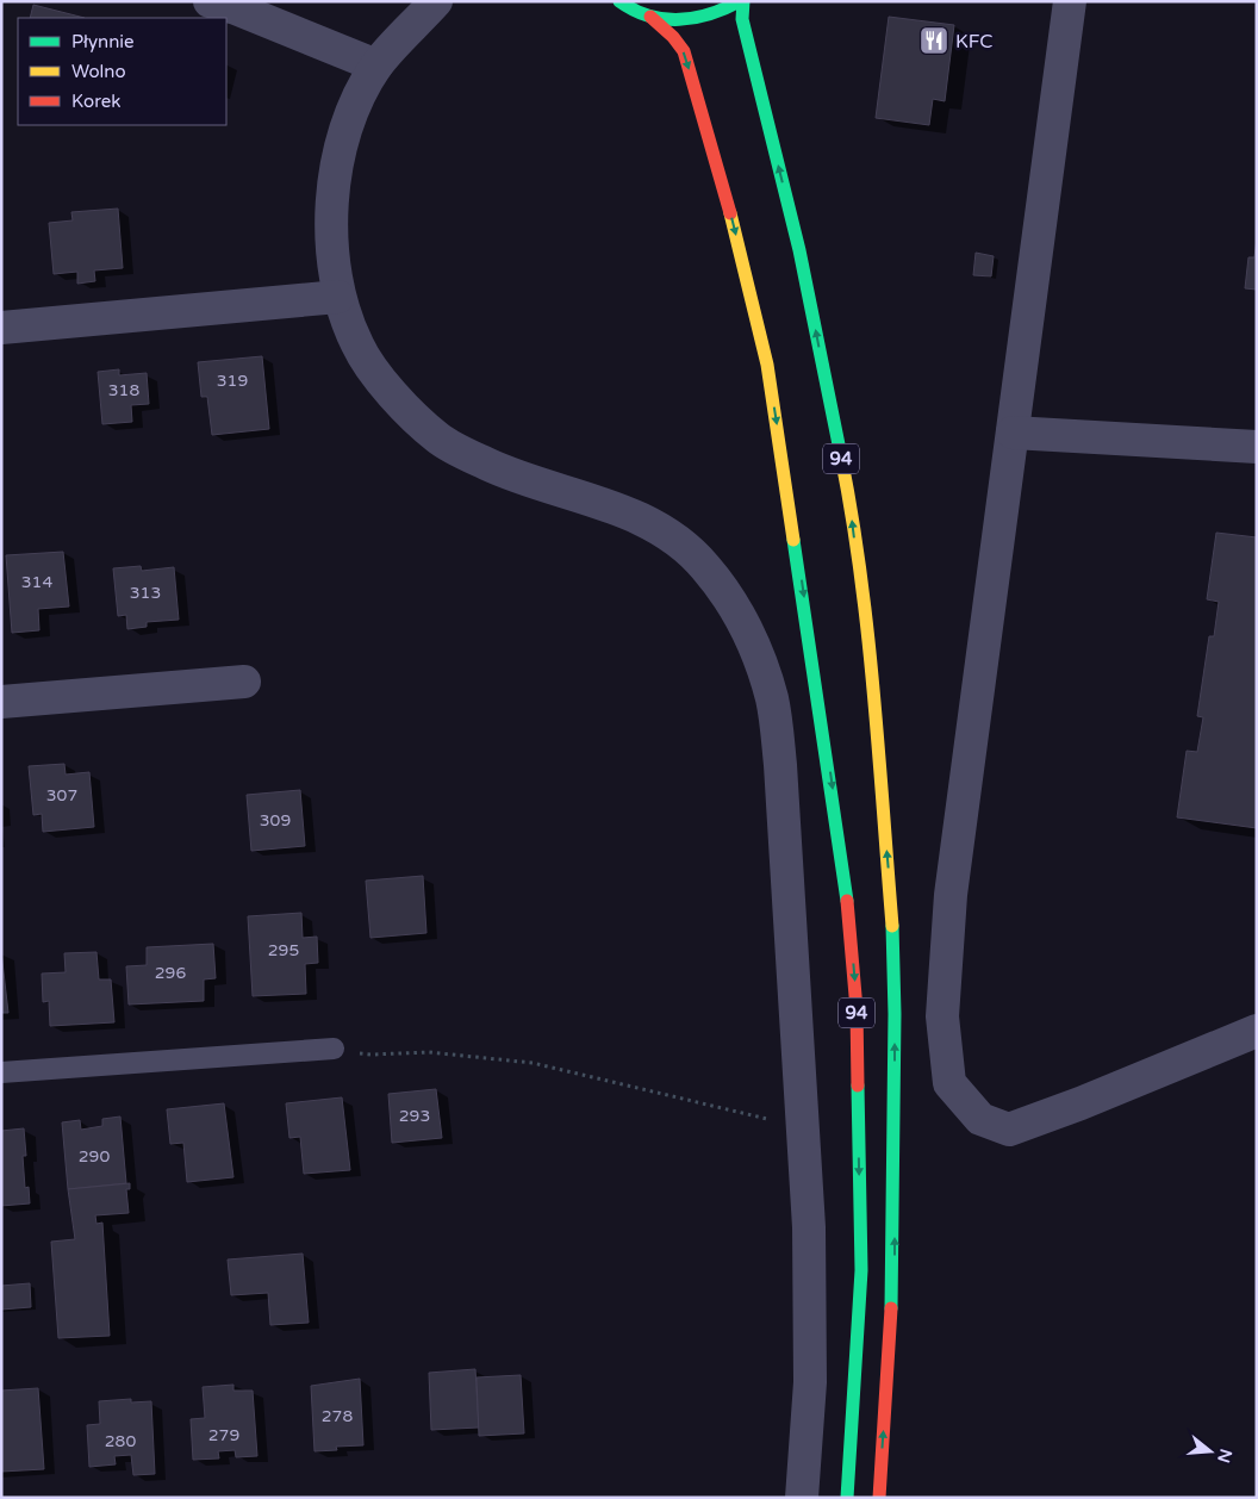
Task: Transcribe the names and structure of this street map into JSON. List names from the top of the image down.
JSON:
{
  "streets": {
    "main road": ["94"]
  },
  "places": {
    "restaurant": ["KFC"]
  },
  "house_numbers": [
    "319",
    "318",
    "314",
    "313",
    "307",
    "309",
    "295",
    "296",
    "293",
    "290",
    "278",
    "279",
    "280"
  ],
  "legend": ["Płynnie", "Wolno", "Korek"],
  "north": "right"
}
